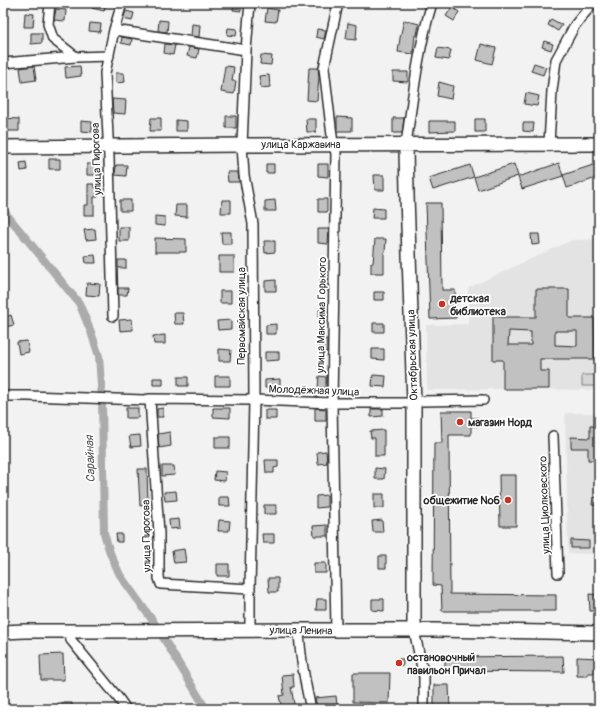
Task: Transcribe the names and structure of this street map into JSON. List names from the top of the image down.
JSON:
{
  "streets": {
    "street": [
      "улица Каржавина",
      "улица Пирогова",
      "улица Максима Горького",
      "Первомайская улица",
      "Октябрьская улица",
      "Молодёжная улица",
      "улица Циолковского",
      "улица Ленина"
    ]
  },
  "crossings": [
    ["улица Каржавина", "улица Пирогова"],
    ["улица Каржавина", "улица Максима Горького"],
    ["улица Каржавина", "Первомайская улица"],
    ["улица Каржавина", "Октябрьская улица"],
    ["улица Пирогова", "Первомайская улица"],
    ["улица Пирогова", "Молодёжная улица"],
    ["улица Максима Горького", "Молодёжная улица"],
    ["улица Максима Горького", "улица Ленина"],
    ["Первомайская улица", "Молодёжная улица"],
    ["Первомайская улица", "улица Ленина"],
    ["Октябрьская улица", "Молодёжная улица"],
    ["Октябрьская улица", "улица Ленина"]
  ],
  "water": ["Сарайная"],
  "places": [
    "детская библиотека",
    "магазин Норд",
    "общежитие №6",
    "остановочный павильон Причал"
  ]
}
